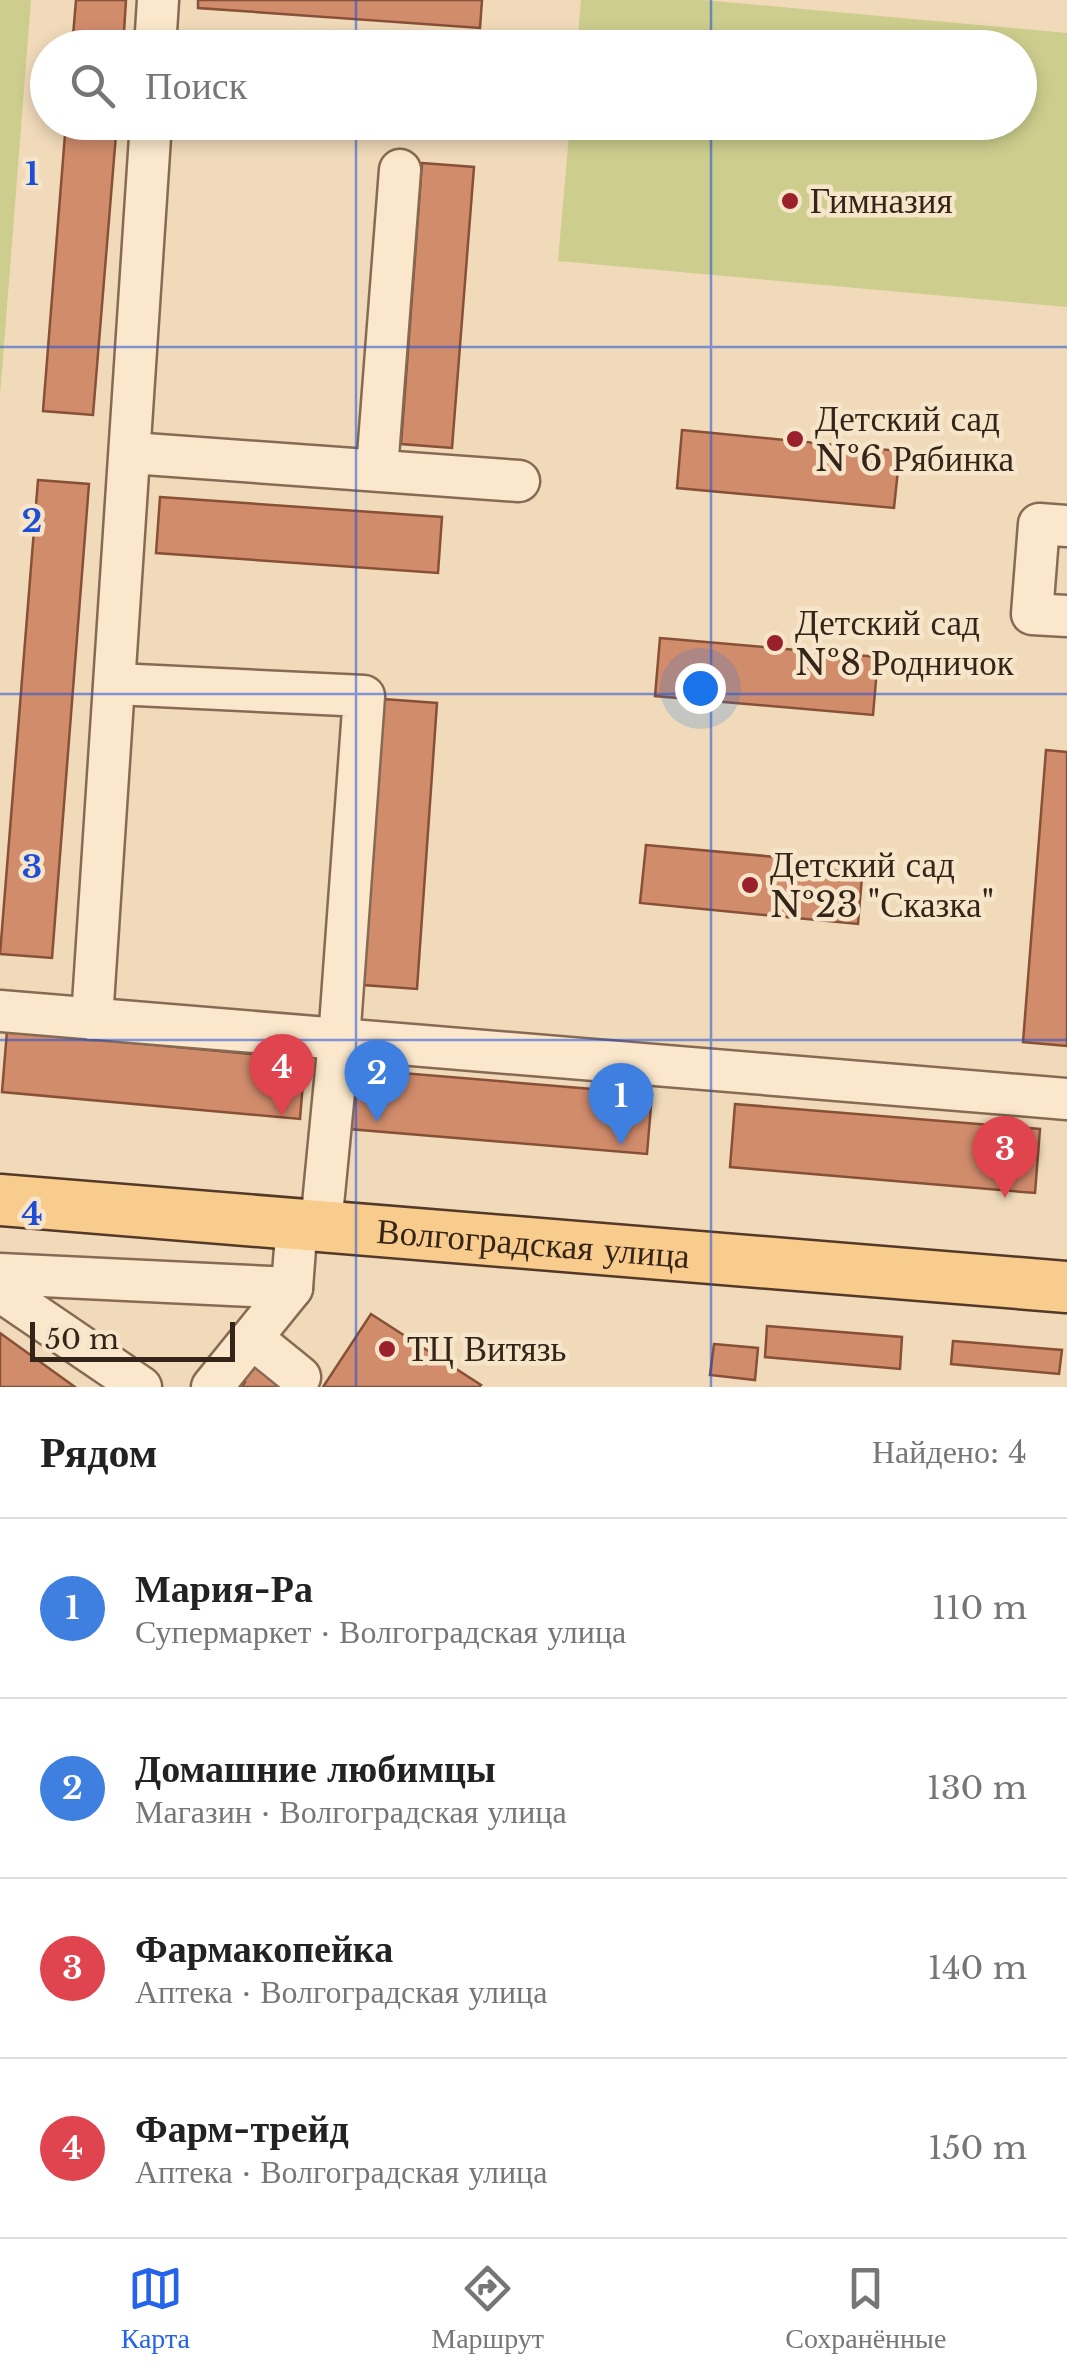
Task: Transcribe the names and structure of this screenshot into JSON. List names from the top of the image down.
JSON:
{
  "streets": {
    "main road": ["Волгоградская улица"]
  },
  "places": [
    "Гимназия",
    "Детский сад №6 Рябинка",
    "Детский сад №8 Родничок",
    "Детский сад №23 \"Сказка\"",
    "ТЦ Витязь"
  ],
  "scale_bar": "50 m",
  "page": {
    "search": "Поиск",
    "pins": [
      "4",
      "2",
      "1",
      "3"
    ],
    "scale": "50 m",
    "heading": ["Рядом", "Найдено: 4"],
    "list": [
      {
        "mark": "1",
        "name": "Мария-Ра",
        "note": "Супермаркет · Волгоградская улица",
        "value": "110 m"
      },
      {
        "mark": "2",
        "name": "Домашние любимцы",
        "note": "Магазин · Волгоградская улица",
        "value": "130 m"
      },
      {
        "mark": "3",
        "name": "Фармакопейка",
        "note": "Аптека · Волгоградская улица",
        "value": "140 m"
      },
      {
        "mark": "4",
        "name": "Фарм-трейд",
        "note": "Аптека · Волгоградская улица",
        "value": "150 m"
      }
    ],
    "nav": ["Карта", "Маршрут", "Сохранённые"]
  },
  "grid": {
    "rows": [
      "1",
      "2",
      "3",
      "4"
    ]
  }
}
